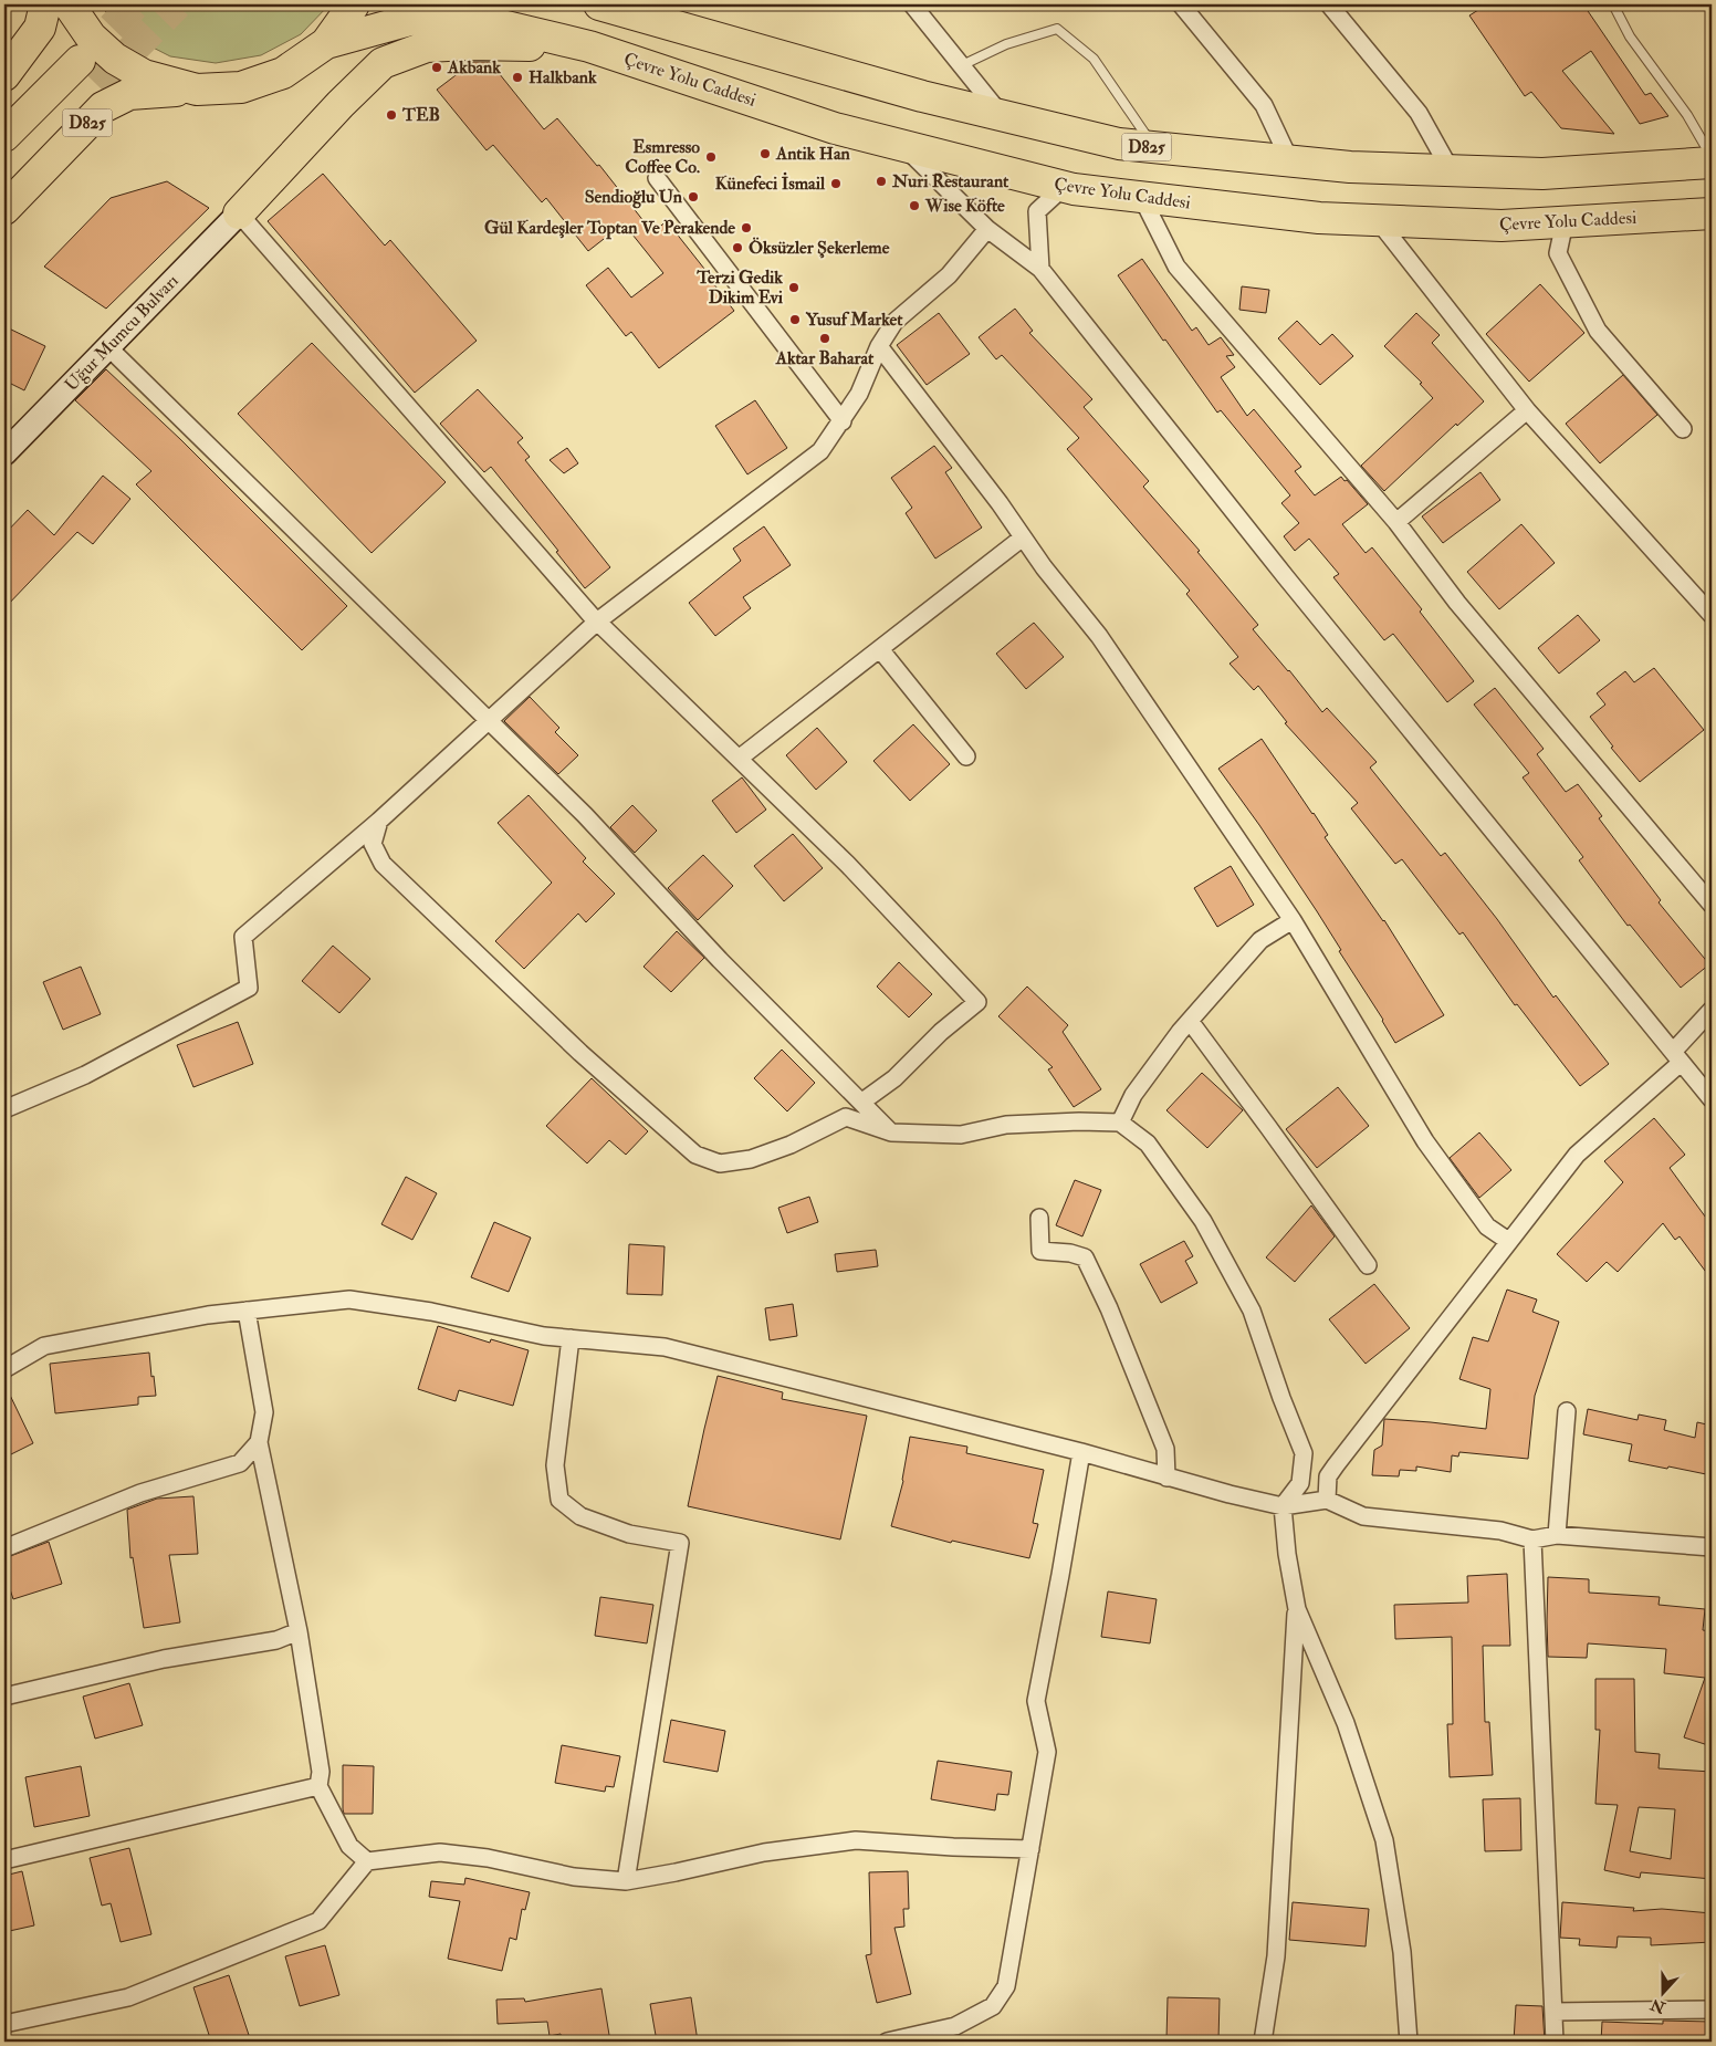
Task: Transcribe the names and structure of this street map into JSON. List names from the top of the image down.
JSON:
{
  "streets": {
    "highway": ["Çevre Yolu Caddesi", "D825"],
    "street": ["Uğur Mumcu Bulvarı"]
  },
  "crossings": [
    ["Çevre Yolu Caddesi", "D825"]
  ],
  "places": [
    "Akbank",
    "Halkbank",
    "TEB",
    "Antik Han",
    "Esmresso Coffee Co.",
    "Nuri Restaurant",
    "Künefeci İsmail",
    "Sendioğlu Un",
    "Wise Köfte",
    "Gül Kardeşler Toptan Ve Perakende",
    "Öksüzler Şekerleme",
    "Terzi Gedik Dikim Evi",
    "Yusuf Market",
    "Aktar Baharat"
  ],
  "north": "bottom"
}
